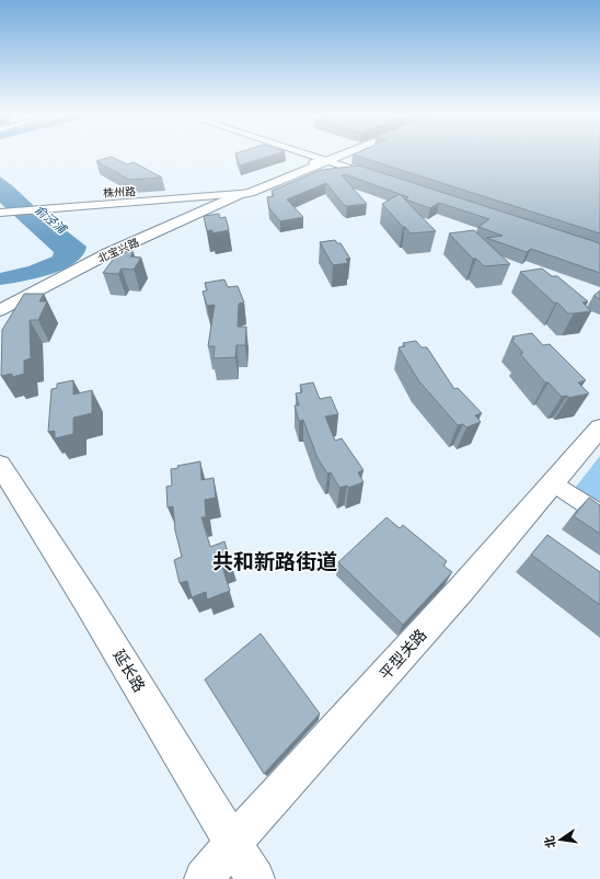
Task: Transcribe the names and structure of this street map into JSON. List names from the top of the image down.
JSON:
{
  "streets": {
    "street": [
      "株州路",
      "北宝兴路",
      "平型关路",
      "延长路"
    ]
  },
  "crossings": [
    ["株州路", "北宝兴路"],
    ["平型关路", "延长路"]
  ],
  "districts": ["共和新路街道"],
  "water": ["俞泾浦"],
  "north": "left"
}
